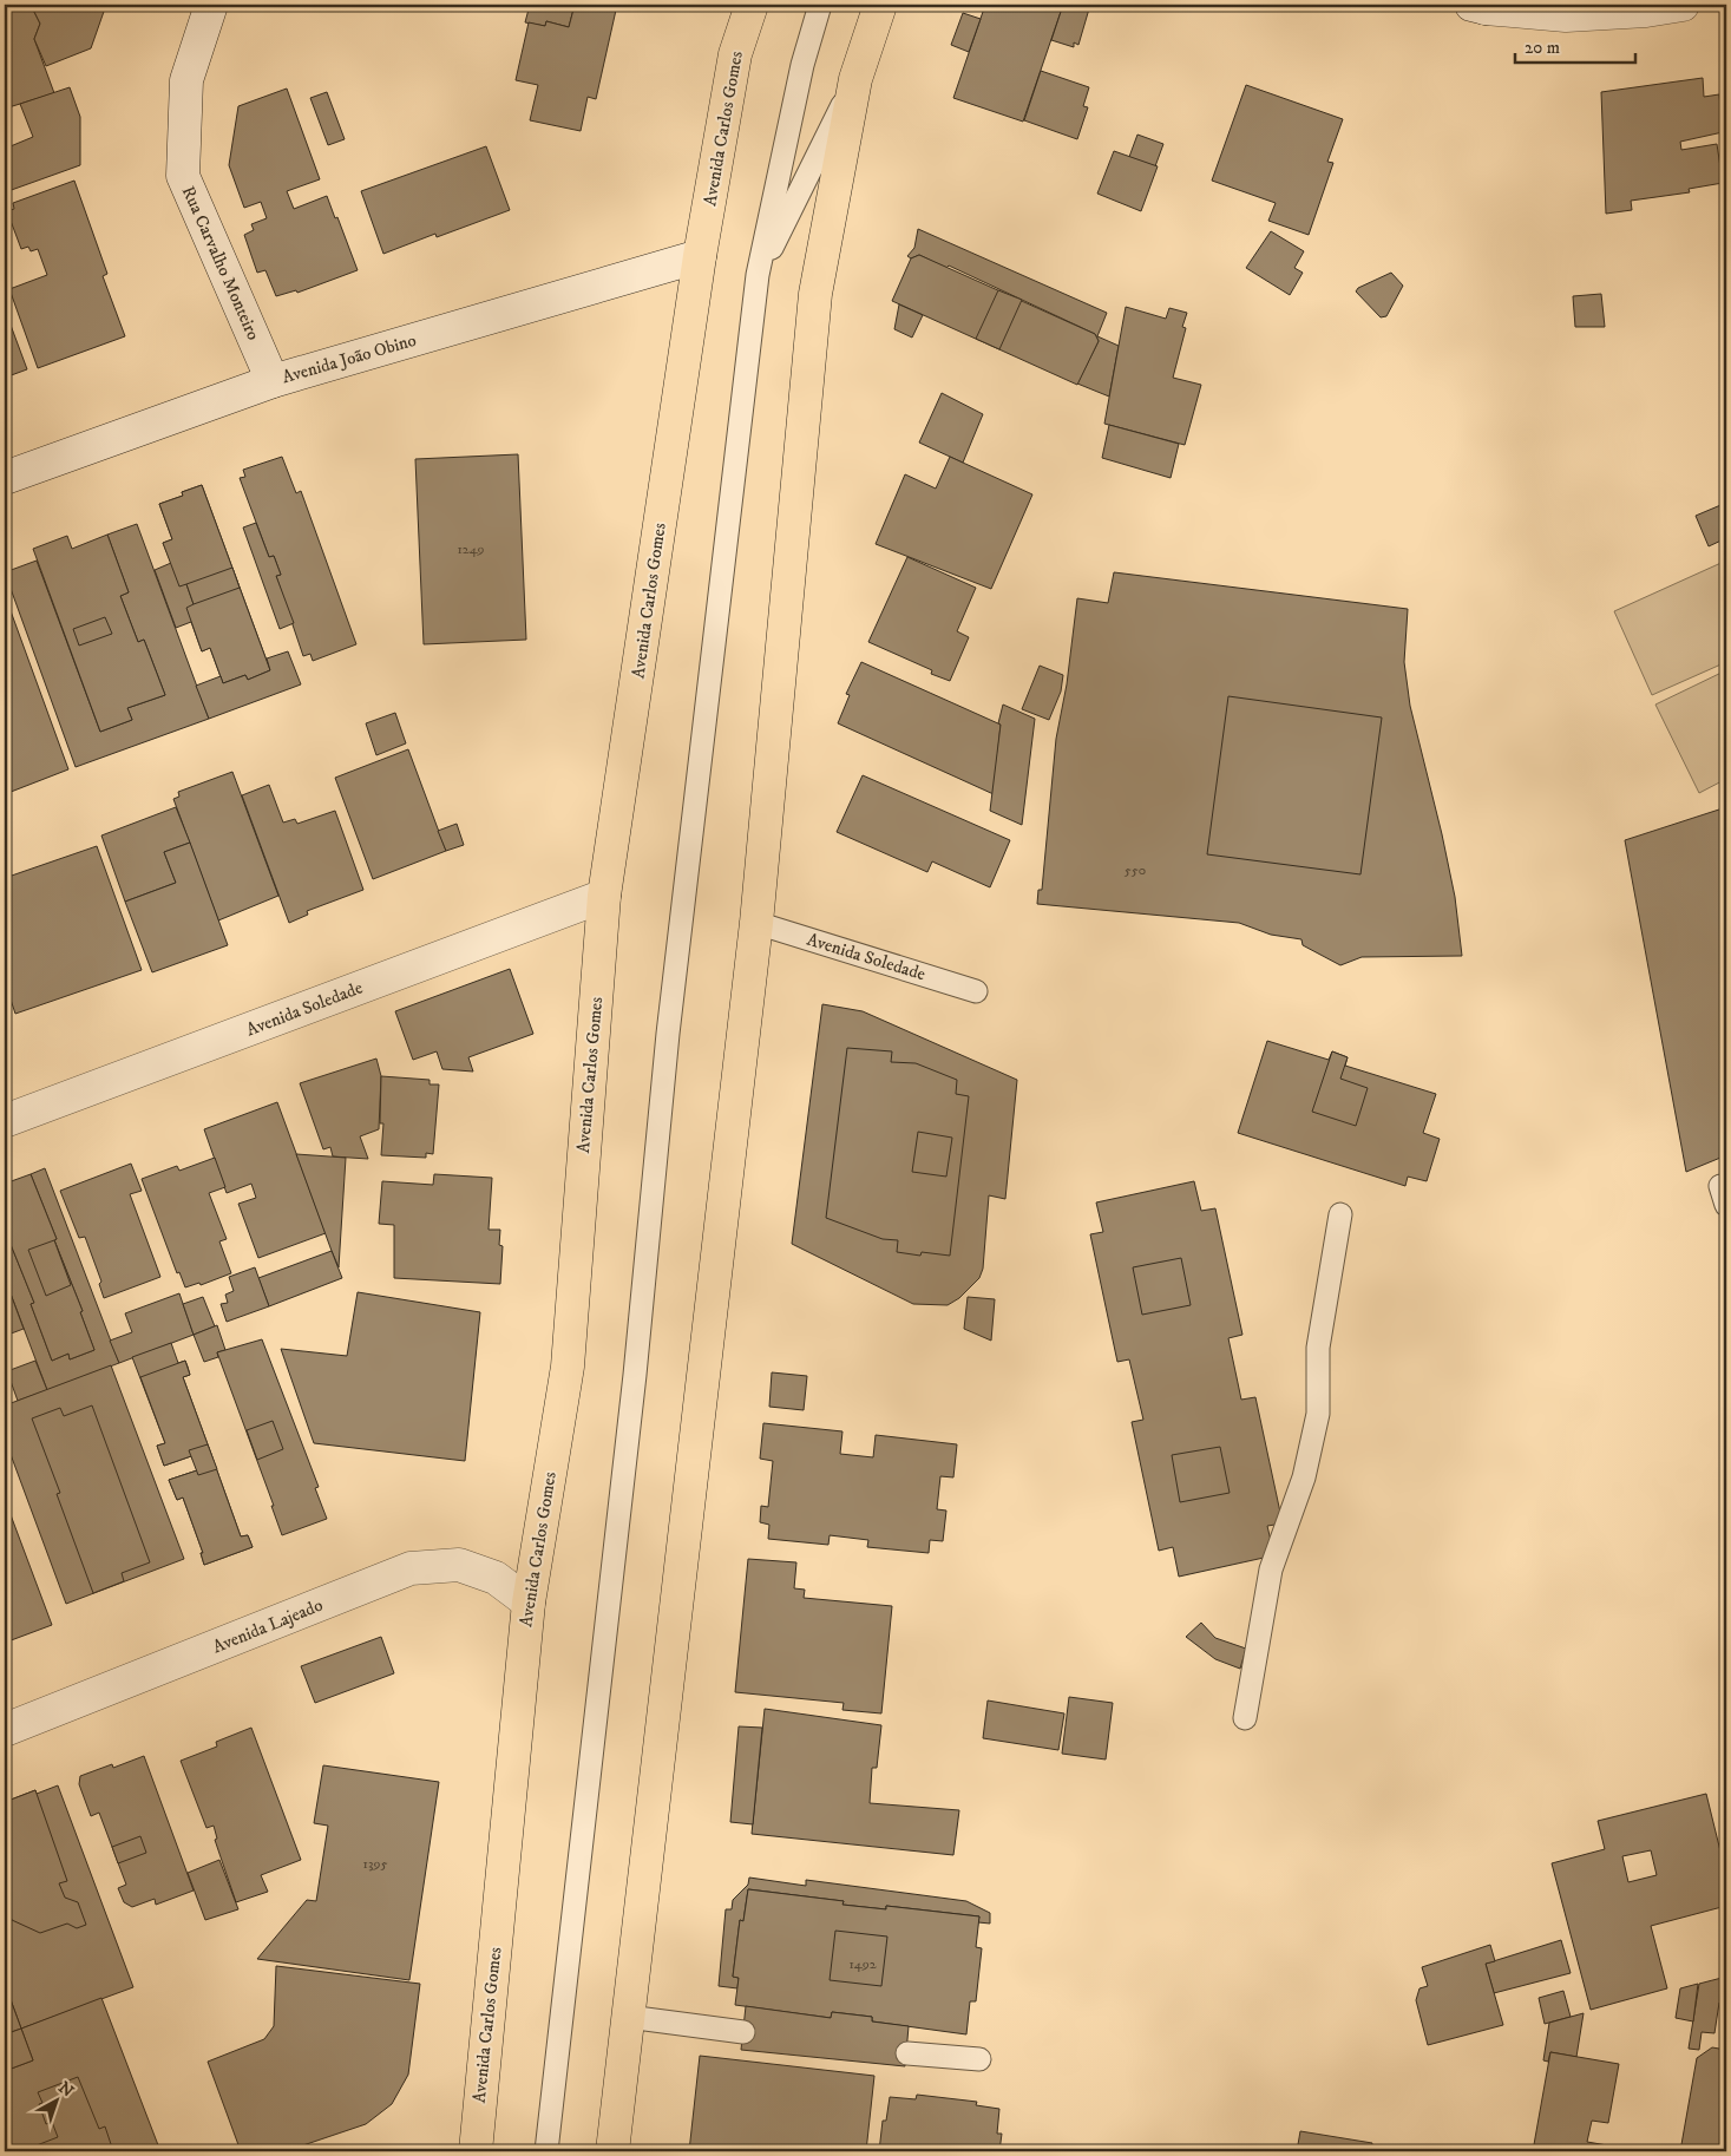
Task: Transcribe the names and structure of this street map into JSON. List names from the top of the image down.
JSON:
{
  "streets": {
    "main road": ["Avenida Carlos Gomes"],
    "street": [
      "Rua Carvalho Monteiro",
      "Avenida João Obino",
      "Avenida Soledade",
      "Avenida Lajeado"
    ]
  },
  "crossings": [
    ["Avenida Carlos Gomes", "Avenida João Obino"],
    ["Avenida Carlos Gomes", "Avenida Soledade"],
    ["Avenida Carlos Gomes", "Avenida Lajeado"],
    ["Rua Carvalho Monteiro", "Avenida João Obino"]
  ],
  "house_numbers": [
    "1249",
    "550",
    "1395",
    "1492"
  ],
  "scale_bar": "20 m",
  "north": "top right"
}
